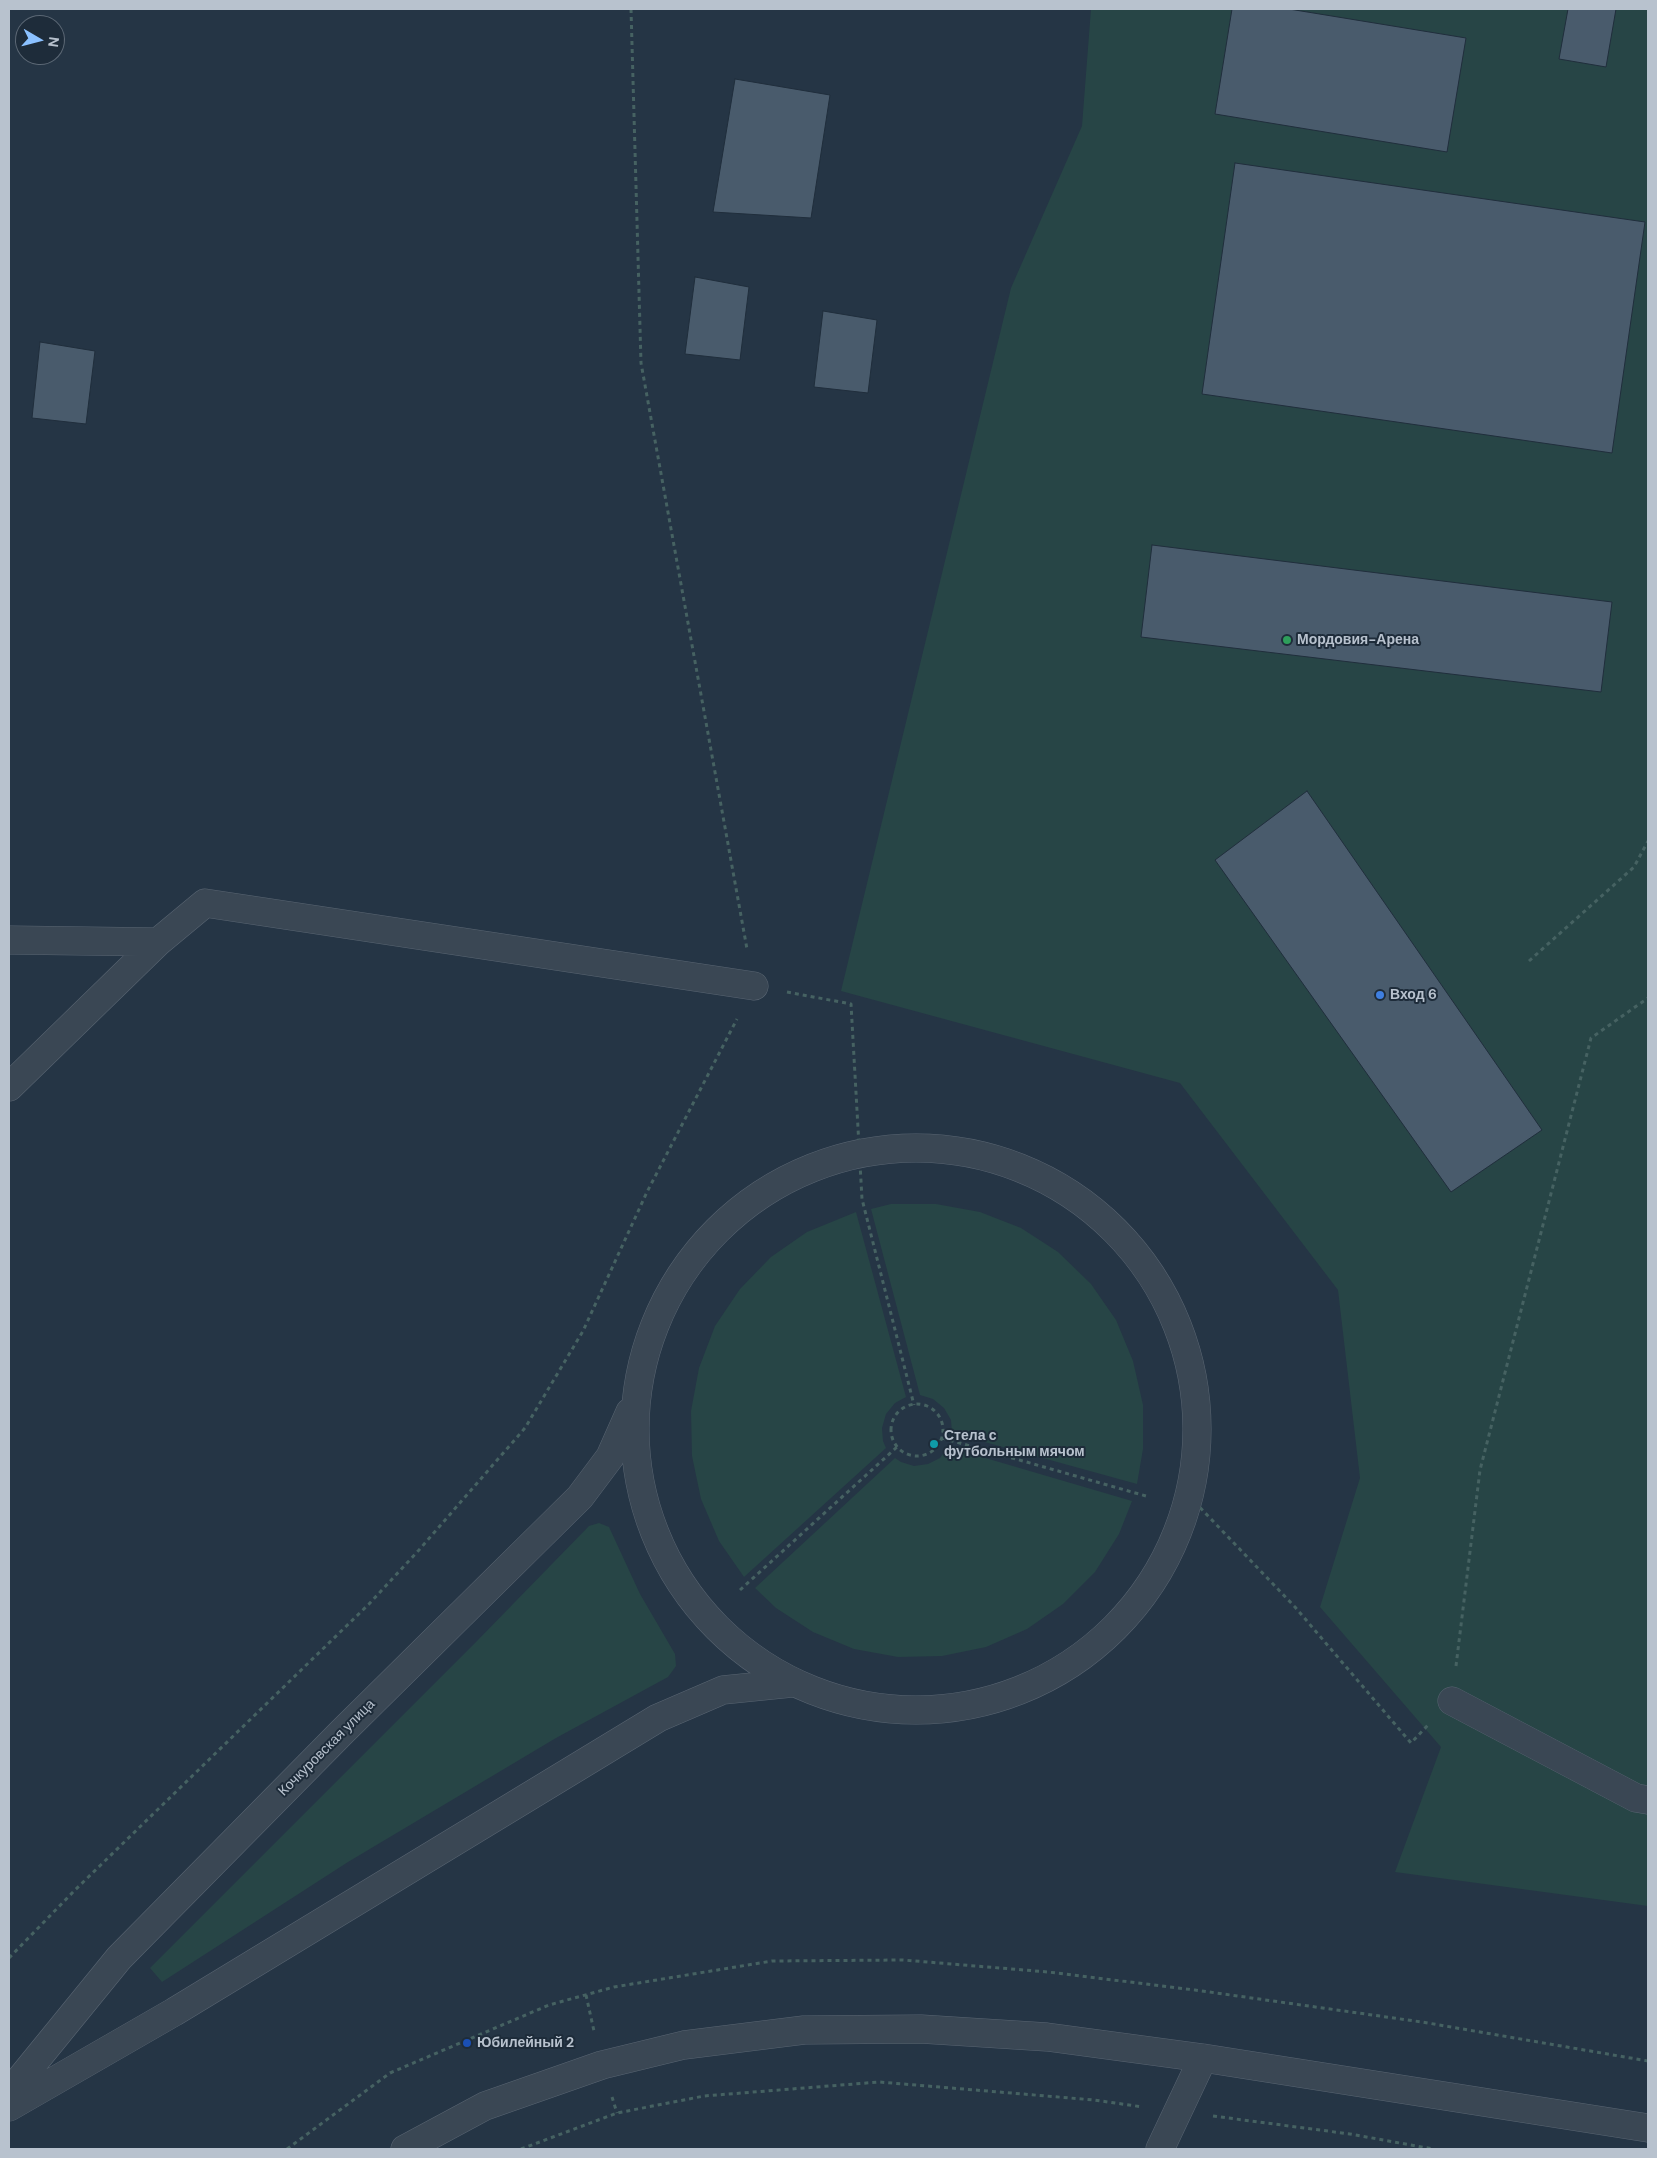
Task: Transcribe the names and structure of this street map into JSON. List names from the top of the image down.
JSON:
{
  "streets": {
    "street": ["Кочкуровская улица"]
  },
  "places": [
    "Мордовия-Арена",
    "Вход 6",
    "Стела с футбольным мячом",
    "Юбилейный 2"
  ],
  "north": "right"
}
